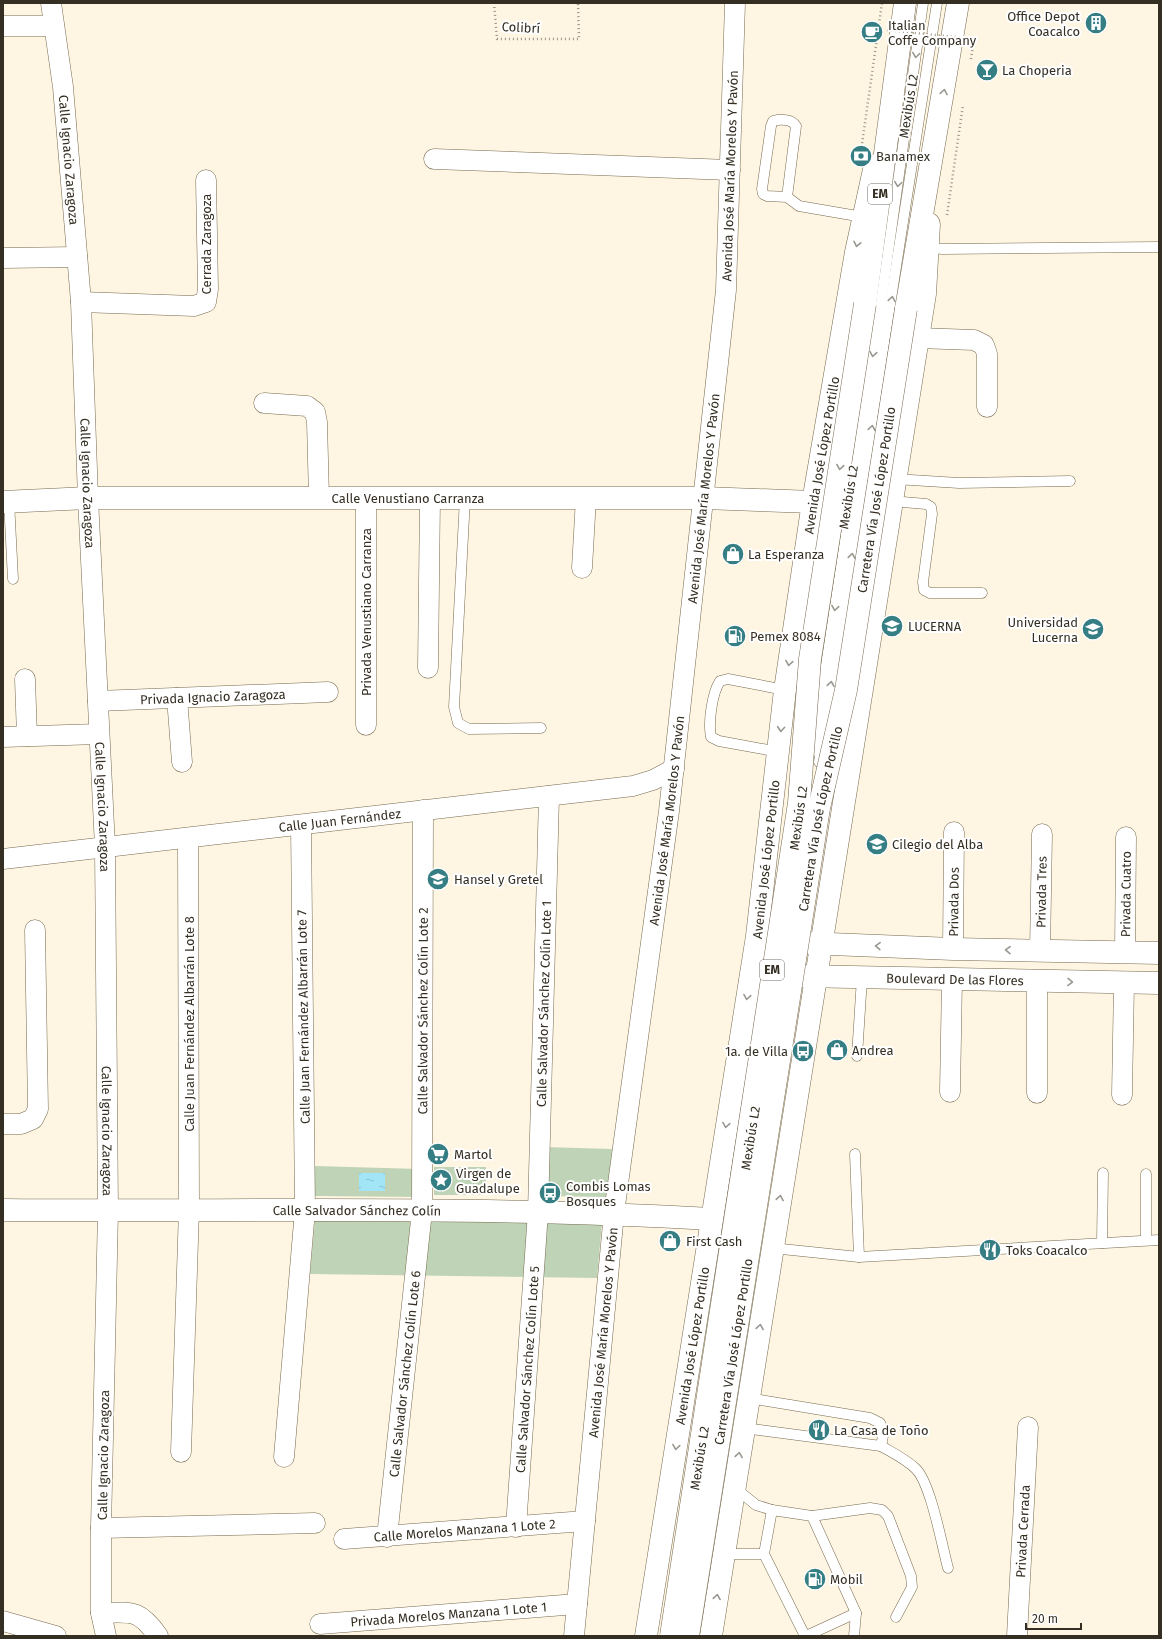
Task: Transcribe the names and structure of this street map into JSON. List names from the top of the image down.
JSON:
{
  "streets": {
    "main road": [
      "EM",
      "Avenida José López Portillo",
      "Calle Venustiano Carranza",
      "Carretera Vía José López Portillo",
      "Boulevard De las Flores",
      "Calle Salvador Sánchez Colín"
    ],
    "street": [
      "Calle Ignacio Zaragoza",
      "Avenida José María Morelos Y Pavón",
      "Cerrada Zaragoza",
      "Privada Venustiano Carranza",
      "Privada Ignacio Zaragoza",
      "Calle Juan Fernández",
      "Privada Tres",
      "Privada Cuatro",
      "Privada Dos",
      "Calle Salvador Sánchez Colín Lote 1",
      "Calle Salvador Sánchez Colín Lote 2",
      "Calle Juan Fernández Albarrán Lote 7",
      "Calle Juan Fernández Albarrán Lote 8",
      "Calle Salvador Sánchez Colín Lote 5",
      "Calle Salvador Sánchez Colín Lote 6",
      "Calle Morelos Manzana 1 Lote 2",
      "Privada Cerrada",
      "Privada Morelos Manzana 1 Lote 1"
    ],
    "lane": ["Mexibús L2"],
    "path": ["Colibrí"]
  },
  "crossings": [
    ["Mexibús L2", "Carretera Vía José López Portillo"],
    ["Mexibús L2", "Boulevard De las Flores"],
    ["Calle Ignacio Zaragoza", "Cerrada Zaragoza"],
    ["Calle Ignacio Zaragoza", "Calle Venustiano Carranza"],
    ["Calle Ignacio Zaragoza", "Privada Ignacio Zaragoza"],
    ["Calle Ignacio Zaragoza", "Calle Juan Fernández"],
    ["Calle Ignacio Zaragoza", "Calle Salvador Sánchez Colín"],
    ["Avenida José María Morelos Y Pavón", "Calle Venustiano Carranza"],
    ["Avenida José María Morelos Y Pavón", "Calle Juan Fernández"],
    ["Avenida José María Morelos Y Pavón", "Calle Salvador Sánchez Colín"],
    ["Avenida José María Morelos Y Pavón", "Calle Morelos Manzana 1 Lote 2"],
    ["Avenida José María Morelos Y Pavón", "Privada Morelos Manzana 1 Lote 1"],
    ["Avenida José López Portillo", "Calle Venustiano Carranza"],
    ["Avenida José López Portillo", "Carretera Vía José López Portillo"],
    ["Avenida José López Portillo", "Boulevard De las Flores"],
    ["Avenida José López Portillo", "Calle Salvador Sánchez Colín"],
    ["Calle Venustiano Carranza", "Privada Venustiano Carranza"],
    ["Calle Juan Fernández", "Calle Salvador Sánchez Colín Lote 1"],
    ["Calle Juan Fernández", "Calle Salvador Sánchez Colín Lote 2"],
    ["Calle Juan Fernández", "Calle Juan Fernández Albarrán Lote 7"],
    ["Calle Juan Fernández", "Calle Juan Fernández Albarrán Lote 8"],
    ["Calle Salvador Sánchez Colín Lote 1", "Calle Salvador Sánchez Colín"],
    ["Calle Salvador Sánchez Colín Lote 1", "Calle Salvador Sánchez Colín Lote 5"],
    ["Calle Salvador Sánchez Colín Lote 2", "Calle Salvador Sánchez Colín"],
    ["Calle Salvador Sánchez Colín Lote 2", "Calle Salvador Sánchez Colín Lote 6"],
    ["Calle Juan Fernández Albarrán Lote 7", "Calle Salvador Sánchez Colín"],
    ["Calle Juan Fernández Albarrán Lote 8", "Calle Salvador Sánchez Colín"],
    ["Calle Salvador Sánchez Colín", "Calle Salvador Sánchez Colín Lote 5"],
    ["Calle Salvador Sánchez Colín", "Calle Salvador Sánchez Colín Lote 6"],
    ["Calle Salvador Sánchez Colín Lote 5", "Calle Morelos Manzana 1 Lote 2"],
    ["Calle Salvador Sánchez Colín Lote 6", "Calle Morelos Manzana 1 Lote 2"]
  ],
  "places": {
    "building": ["Office Depot Coacalco"],
    "cafe": ["Italian Coffe Company"],
    "bar": ["La Choperia"],
    "bank": ["Banamex"],
    "shop": ["La Esperanza", "Andrea", "First Cash"],
    "school or university": [
      "LUCERNA",
      "Universidad Lucerna",
      "Cilegio del Alba",
      "Hansel y Gretel"
    ],
    "fuel station": ["Pemex 8084", "Mobil"],
    "bus stop": ["1a. de Villa", "Combis Lomas Bosques"],
    "supermarket": ["Martol"],
    "place": ["Virgen de Guadalupe"],
    "restaurant": ["Toks Coacalco", "La Casa de Toño"]
  },
  "scale_bar": "20 m"
}
